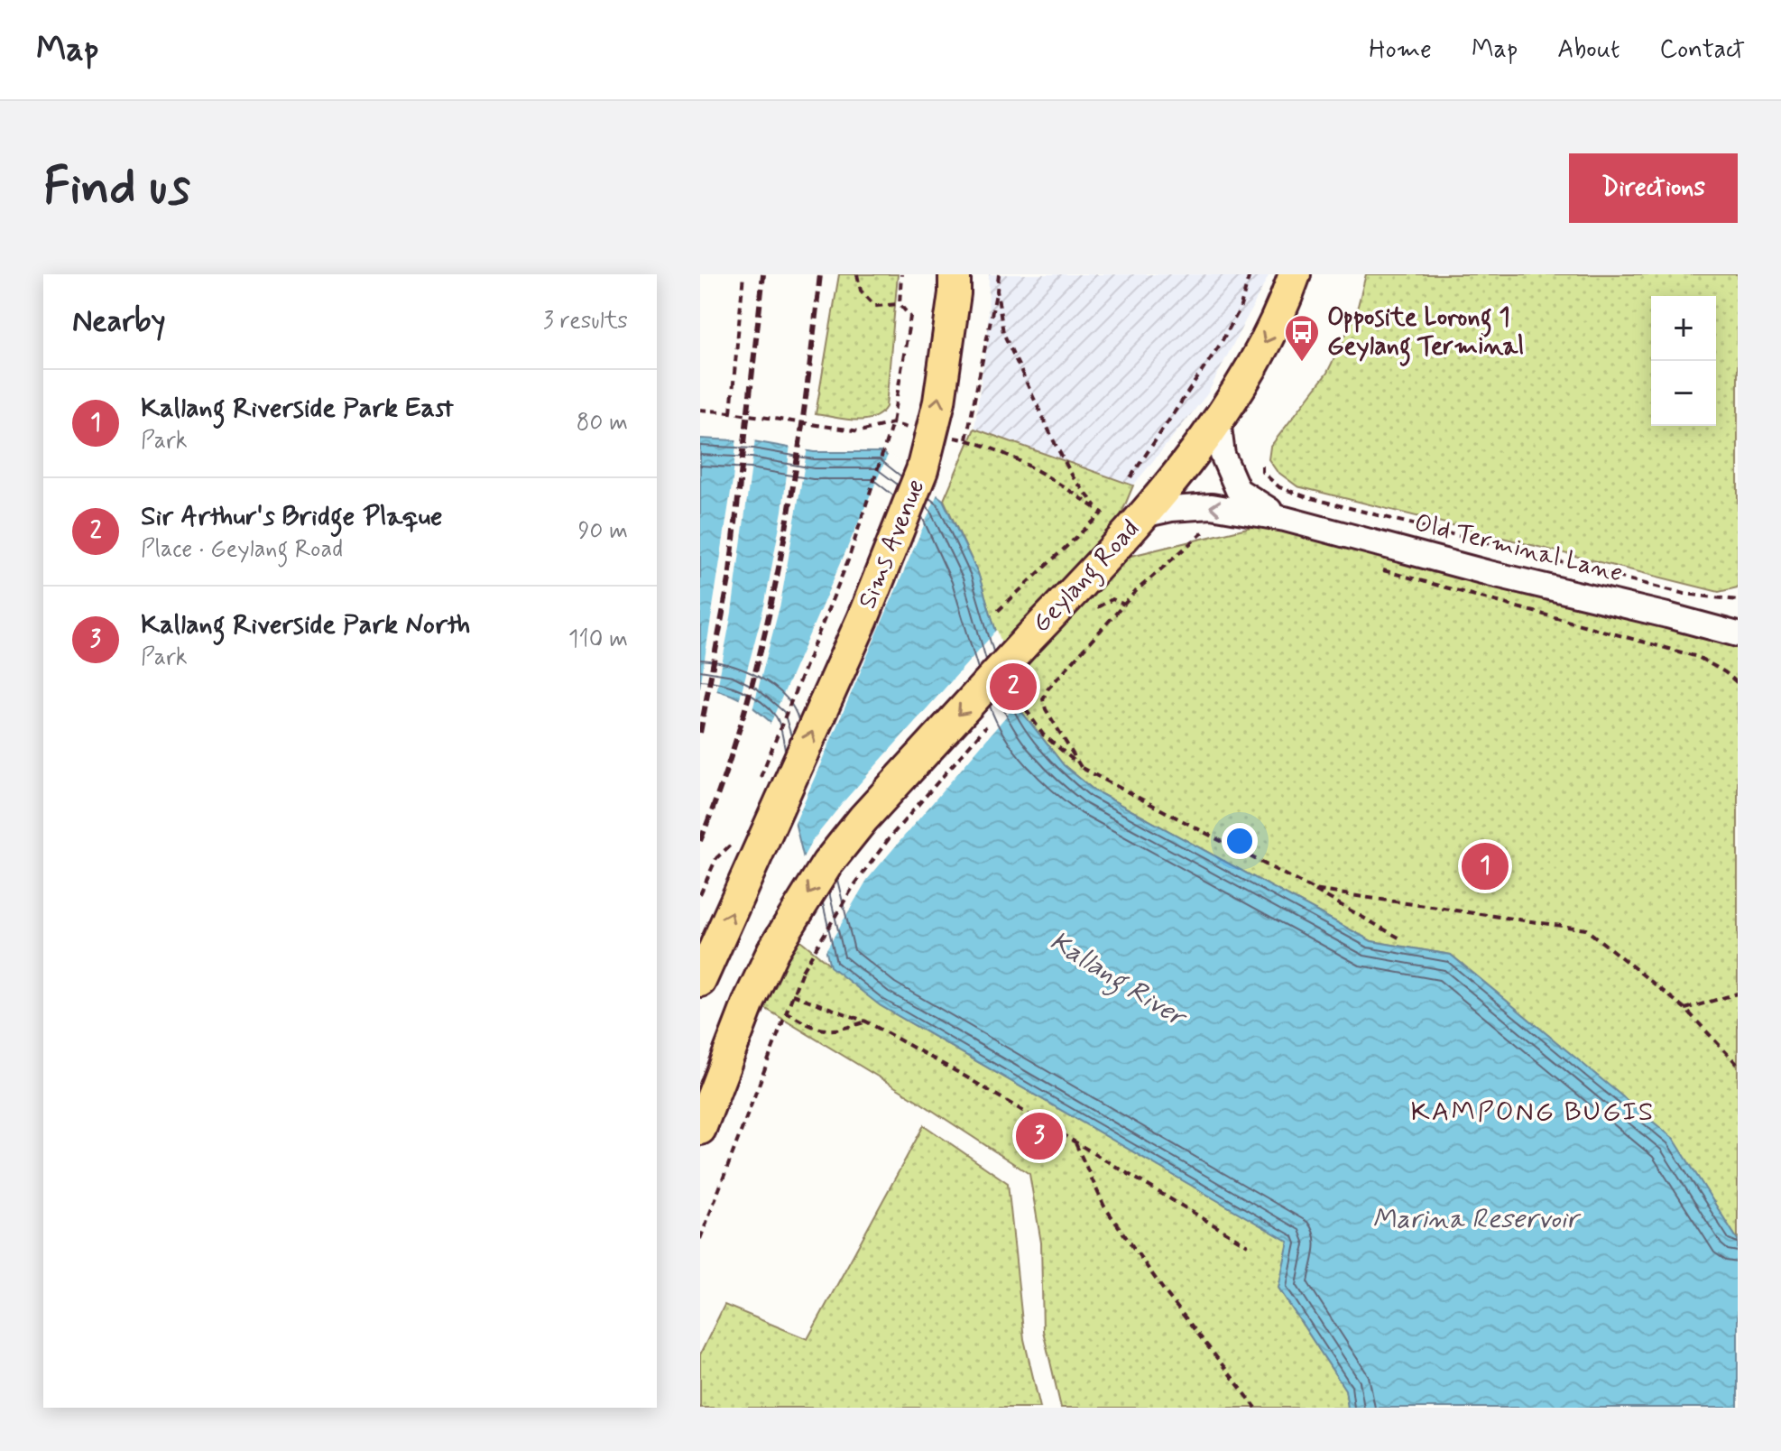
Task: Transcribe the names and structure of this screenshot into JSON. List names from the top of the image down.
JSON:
{
  "streets": {
    "main road": ["Sims Avenue", "Geylang Road"],
    "street": ["Old Terminal Lane"]
  },
  "crossings": [
    ["Old Terminal Lane", "Geylang Road"]
  ],
  "one_way": ["Sims Avenue", "Geylang Road"],
  "districts": ["KAMPONG BUGIS"],
  "water": ["Kallang River", "Marina Reservoir"],
  "places": {
    "bus stop": ["Opposite Lorong 1 Geylang Terminal"]
  },
  "page": {
    "header": "Map",
    "nav": [
      "Home",
      "Map",
      "About",
      "Contact"
    ],
    "buttons": "Directions",
    "title": "Find us",
    "heading": ["Nearby", "3 results"],
    "map_buttons": ["+", "−"],
    "list": [
      {
        "mark": "1",
        "name": "Kallang Riverside Park East",
        "note": "Park",
        "value": "80 m"
      },
      {
        "mark": "2",
        "name": "Sir Arthur's Bridge Plaque",
        "note": "Place · Geylang Road",
        "value": "90 m"
      },
      {
        "mark": "3",
        "name": "Kallang Riverside Park North",
        "note": "Park",
        "value": "110 m"
      }
    ],
    "pins": ["2", "1", "3"]
  }
}
